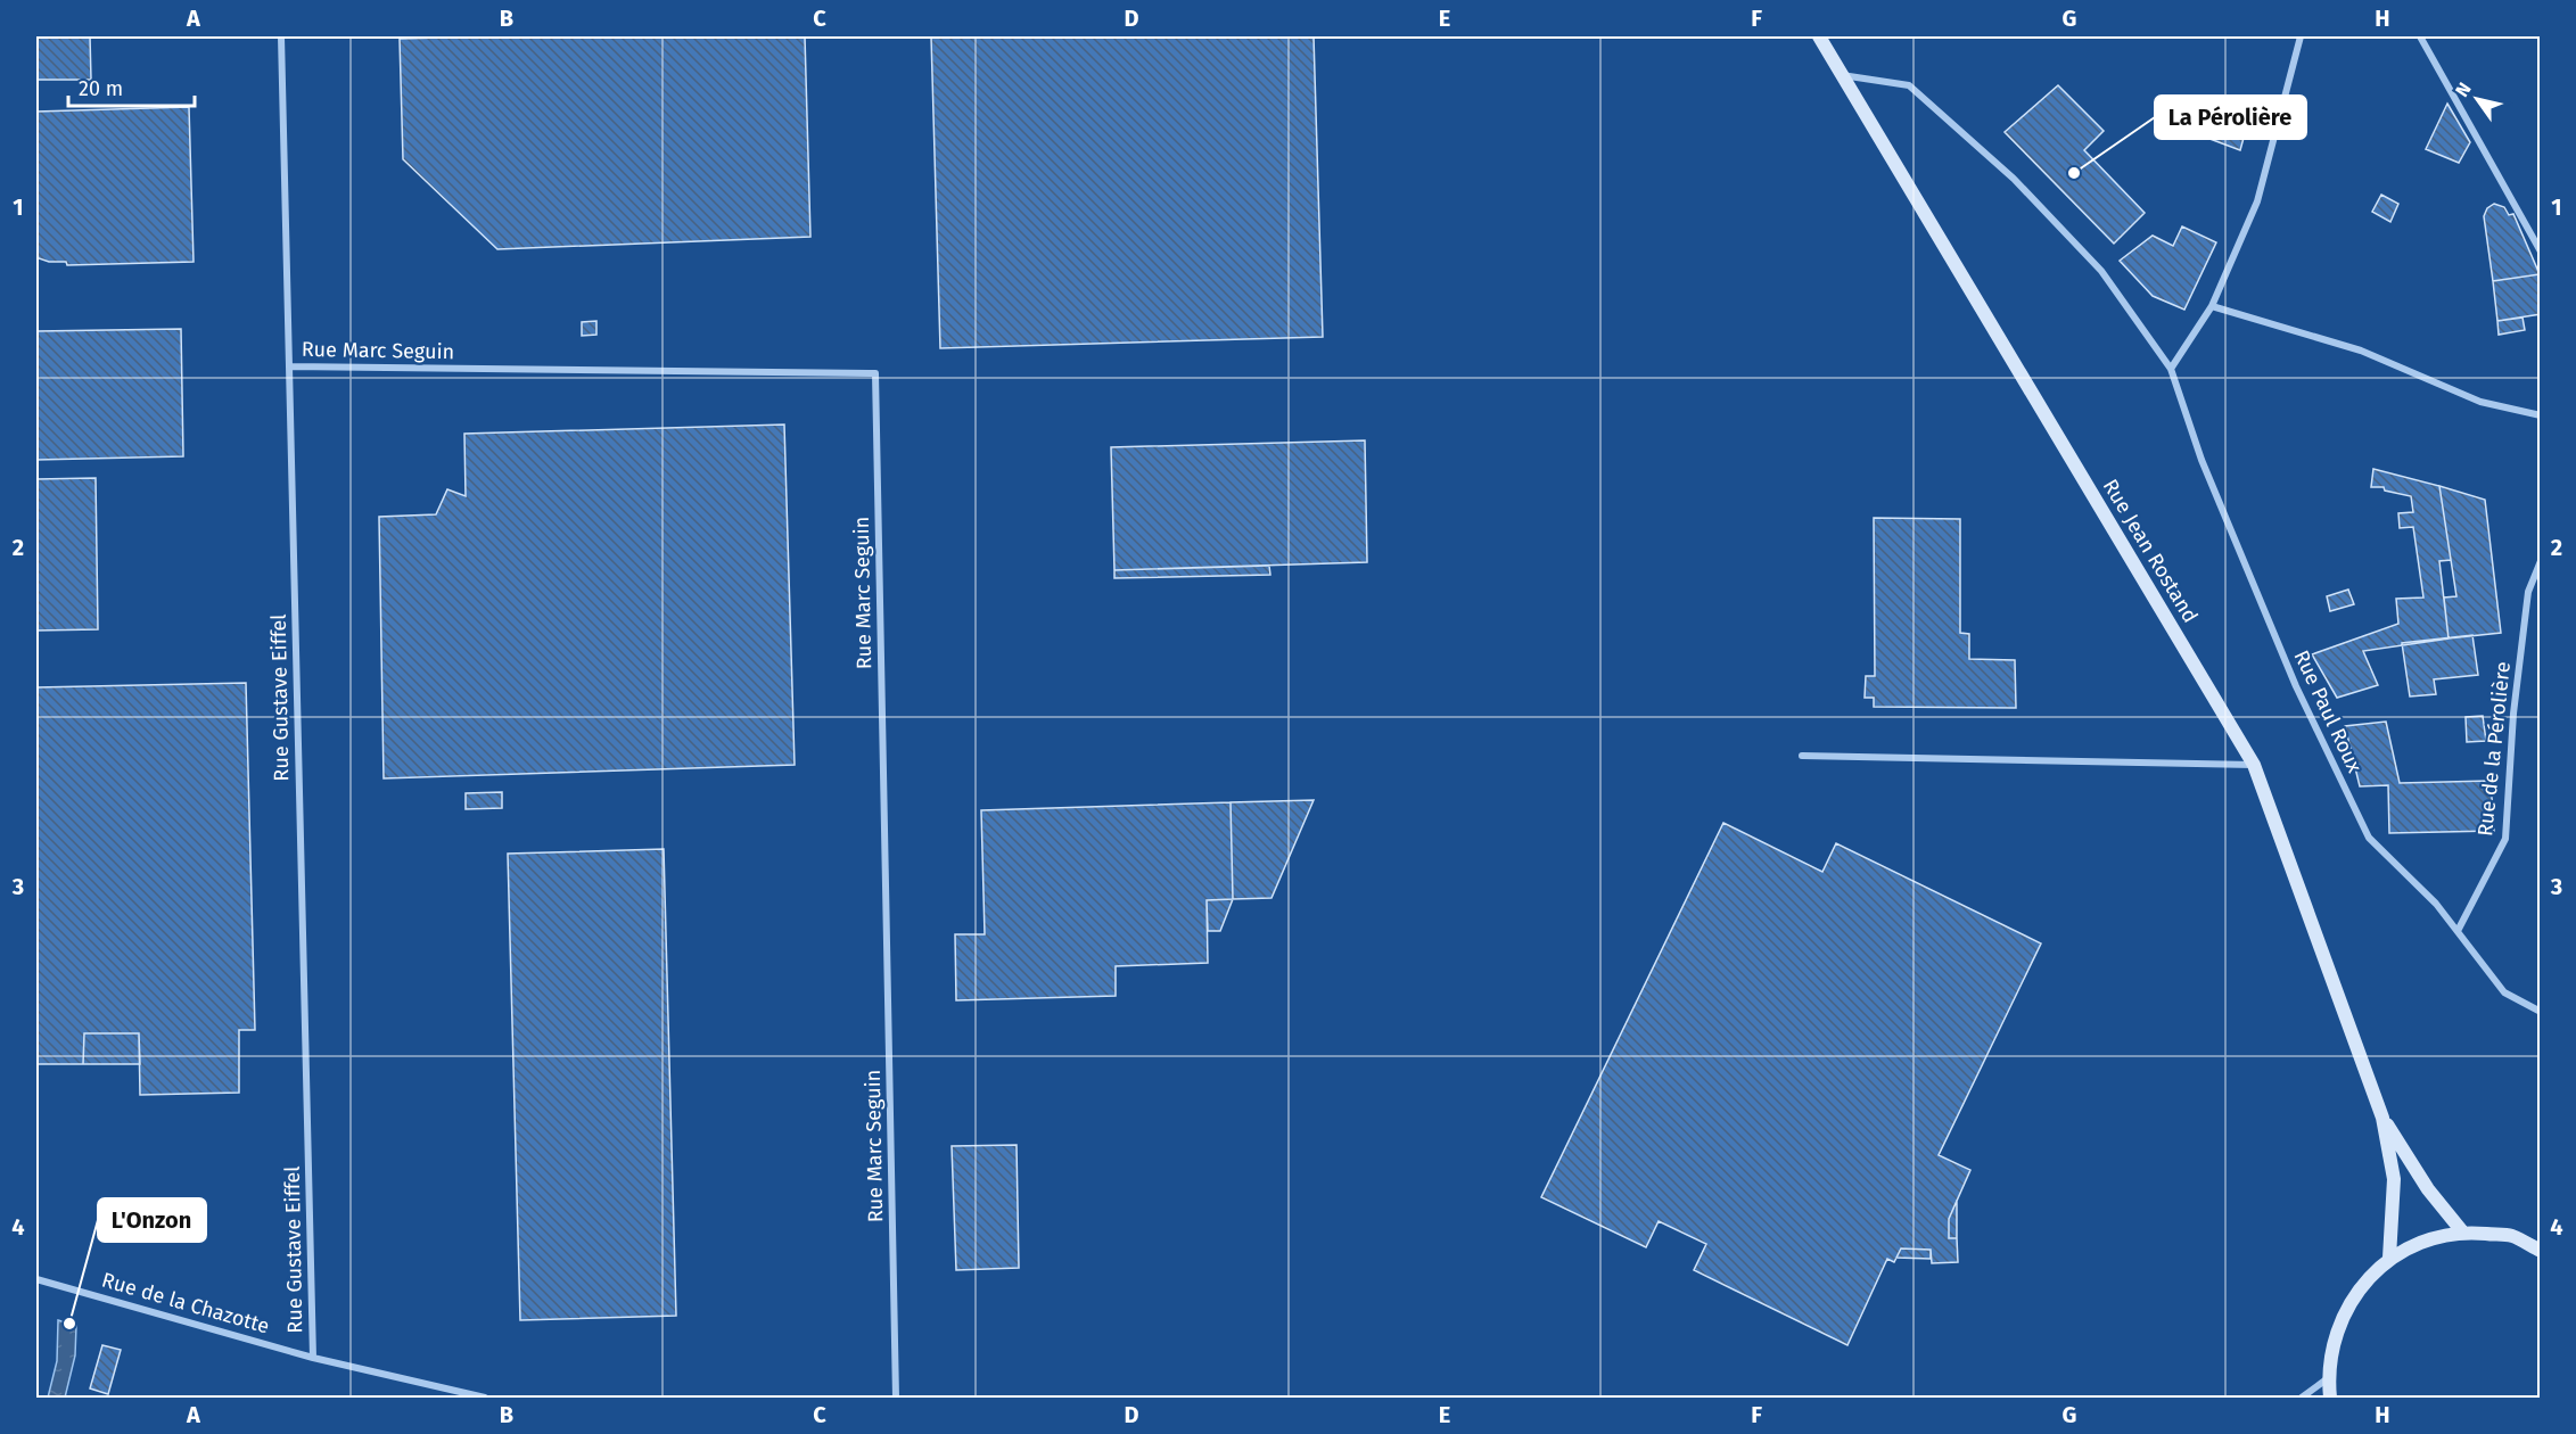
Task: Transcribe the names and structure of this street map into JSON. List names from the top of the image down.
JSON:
{
  "streets": {
    "main road": ["Rue Jean Rostand"],
    "street": [
      "Rue Marc Seguin",
      "Rue Gustave Eiffel",
      "Rue Paul Roux",
      "Rue de la Pérolière",
      "Rue de la Chazotte"
    ]
  },
  "crossings": [
    ["Rue Marc Seguin", "Rue Gustave Eiffel"],
    ["Rue Jean Rostand", "Rue Paul Roux"],
    ["Rue Gustave Eiffel", "Rue de la Chazotte"],
    ["Rue Paul Roux", "Rue de la Pérolière"]
  ],
  "places": ["La Pérolière", "L'Onzon"],
  "scale_bar": "20 m",
  "north": "top left",
  "grid": {
    "columns": [
      "A",
      "B",
      "C",
      "D",
      "E",
      "F",
      "G",
      "H"
    ],
    "rows": [
      "1",
      "2",
      "3",
      "4"
    ]
  }
}
